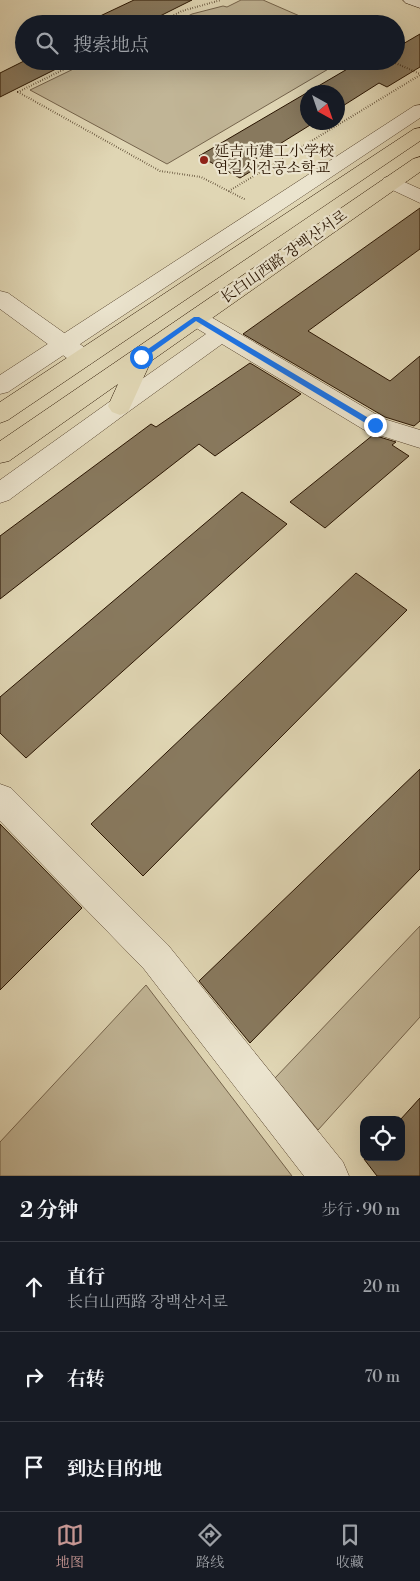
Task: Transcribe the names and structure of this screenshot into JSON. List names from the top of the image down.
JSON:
{
  "streets": {
    "main road": ["长白山西路 장백산서로"]
  },
  "places": ["延吉市建工小学校 연길시건공소학교"],
  "north": "bottom right",
  "page": {
    "search": "搜索地点",
    "heading": ["2 分钟", "步行 · 90 m"],
    "list": [
      ["直行", "长白山西路 장백산서로", "20 m"],
      ["右转", "70 m"],
      "到达目的地"
    ],
    "nav": ["地图", "路线", "收藏"]
  }
}
